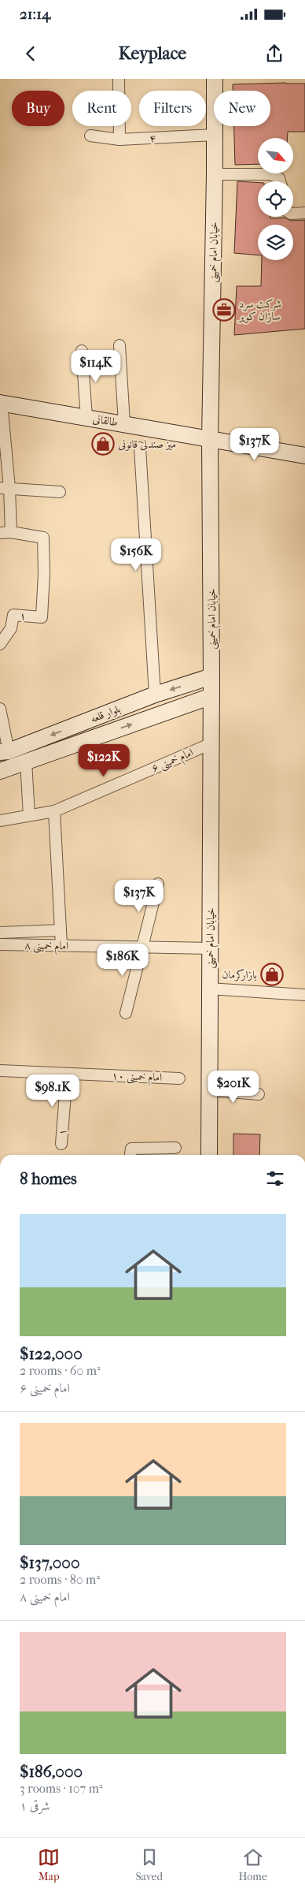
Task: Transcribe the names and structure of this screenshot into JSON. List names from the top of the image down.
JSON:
{
  "streets": {
    "main road": ["خیابان امام خمینی", "طالقانی", "بلوار قلعه"],
    "street": [
      "۴",
      "۱",
      "امام خمینی ۶",
      "امام خمینی ۸",
      "امام خمینی ۱۰"
    ]
  },
  "crossings": [
    ["۴", "خیابان امام خمینی"],
    ["خیابان امام خمینی", "طالقانی"],
    ["خیابان امام خمینی", "بلوار قلعه"],
    ["خیابان امام خمینی", "امام خمینی ۶"],
    ["خیابان امام خمینی", "امام خمینی ۸"],
    ["۱", "امام خمینی ۱۰"]
  ],
  "places": {
    "office": ["شرکت سرد سازان کویر"],
    "shop": ["میز صندلی قانونی", "بازارکرمان"]
  },
  "north": "bottom right",
  "page": {
    "status": "21:14",
    "header": "Keyplace",
    "chip": [
      "Buy",
      "Rent",
      "Filters",
      "New"
    ],
    "price": [
      "$114K",
      "$137K",
      "$156K",
      "$122K",
      "$137K",
      "$186K",
      "$201K",
      "$98.1K"
    ],
    "heading": "8 homes",
    "list": [
      {
        "name": "$122,000",
        "note": "2 rooms · 60 m² · امام خمینی ۶"
      },
      {
        "name": "$137,000",
        "note": "2 rooms · 80 m² · امام خمینی ۸"
      },
      {
        "name": "$186,000",
        "note": "3 rooms · 107 m² · ۱ شرقی"
      }
    ],
    "tabs": ["Map", "Saved", "Home"]
  }
}
